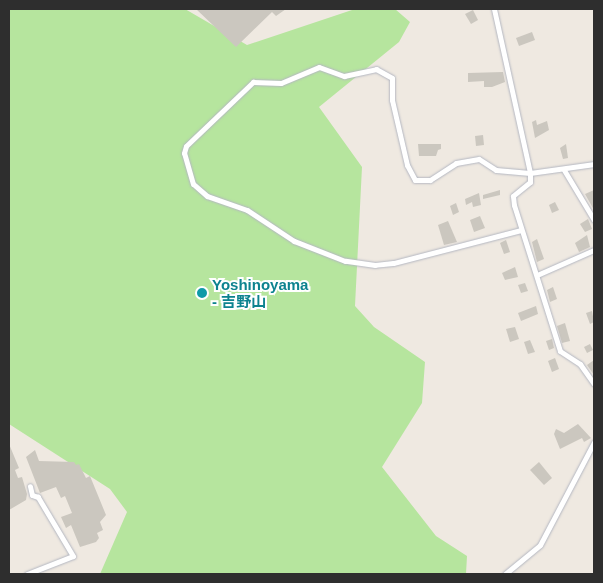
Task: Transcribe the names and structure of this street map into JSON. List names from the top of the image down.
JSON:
{
  "places": ["Yoshinoyama - 吉野山"]
}
